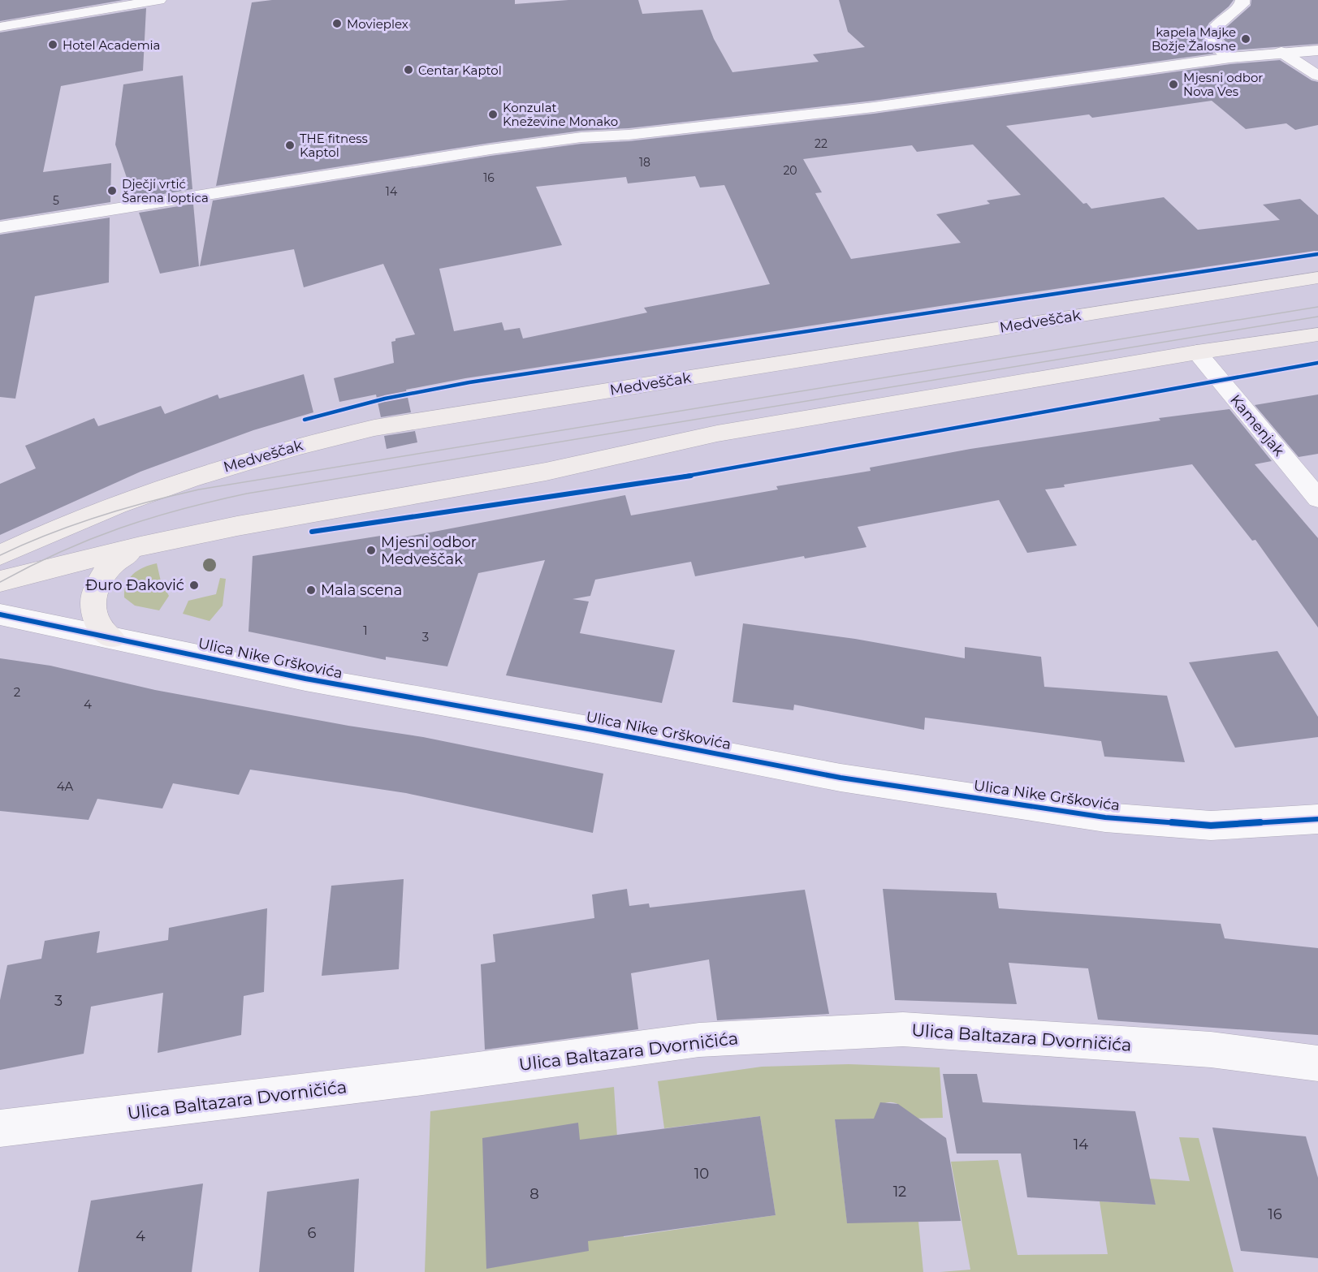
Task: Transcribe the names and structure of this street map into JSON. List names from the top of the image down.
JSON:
{
  "streets": {
    "main road": ["Medveščak"],
    "street": ["Kamenjak", "Ulica Nike Grškovića", "Ulica Baltazara Dvorničića"]
  },
  "places": [
    "Movieplex",
    "kapela Majke Božje Žalosne",
    "Hotel Academia",
    "Centar Kaptol",
    "Mjesni odbor Nova Ves",
    "Konzulat Kneževine Monako",
    "THE fitness Kaptol",
    "Dječji vrtić Šarena loptica",
    "Mjesni odbor Medveščak",
    "Đuro Đaković",
    "Mala scena"
  ],
  "house_numbers": [
    "22",
    "18",
    "20",
    "16",
    "14",
    "5",
    "1",
    "3",
    "2",
    "4",
    "4A",
    "3",
    "14",
    "10",
    "12",
    "8",
    "16",
    "6",
    "4"
  ]
}
